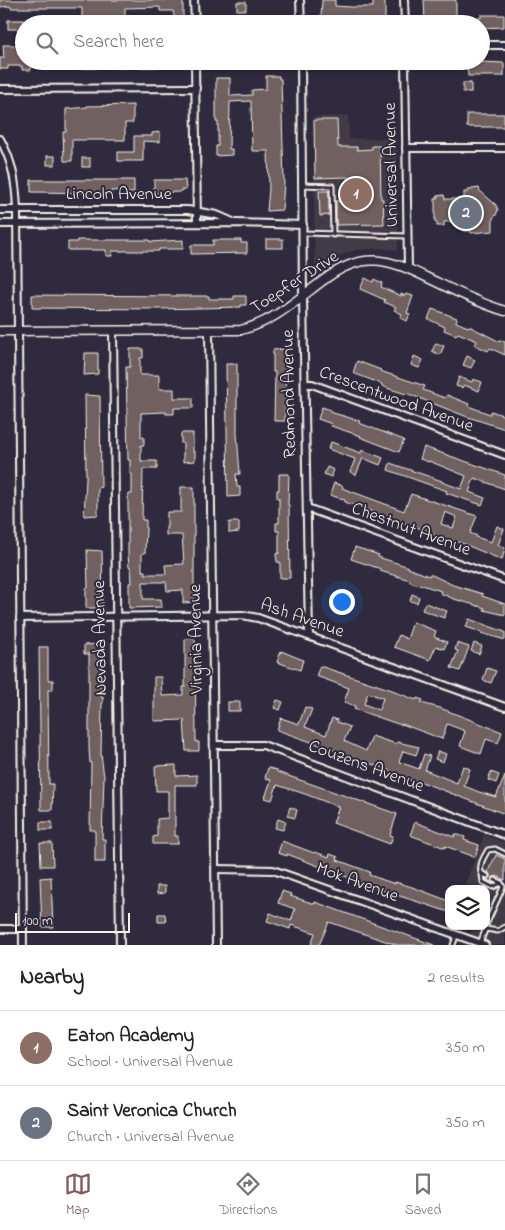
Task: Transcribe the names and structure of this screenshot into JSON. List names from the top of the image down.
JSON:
{
  "streets": {
    "street": [
      "Universal Avenue",
      "Lincoln Avenue",
      "Toepfer Drive",
      "Redmond Avenue",
      "Crescentwood Avenue",
      "Chestnut Avenue",
      "Ash Avenue",
      "Nevada Avenue",
      "Virginia Avenue",
      "Couzens Avenue",
      "Mok Avenue"
    ]
  },
  "crossings": [
    ["Universal Avenue", "Toepfer Drive"],
    ["Lincoln Avenue", "Redmond Avenue"],
    ["Toepfer Drive", "Redmond Avenue"],
    ["Toepfer Drive", "Nevada Avenue"],
    ["Toepfer Drive", "Virginia Avenue"],
    ["Redmond Avenue", "Crescentwood Avenue"],
    ["Redmond Avenue", "Chestnut Avenue"],
    ["Redmond Avenue", "Ash Avenue"],
    ["Ash Avenue", "Nevada Avenue"],
    ["Ash Avenue", "Virginia Avenue"],
    ["Virginia Avenue", "Couzens Avenue"],
    ["Virginia Avenue", "Mok Avenue"]
  ],
  "scale_bar": "100 m",
  "page": {
    "search": "Search here",
    "pins": ["1", "2"],
    "scale": "100 m",
    "heading": ["Nearby", "2 results"],
    "list": [
      {
        "mark": "1",
        "name": "Eaton Academy",
        "note": "School · Universal Avenue",
        "value": "350 m"
      },
      {
        "mark": "2",
        "name": "Saint Veronica Church",
        "note": "Church · Universal Avenue",
        "value": "350 m"
      }
    ],
    "nav": ["Map", "Directions", "Saved"]
  }
}
